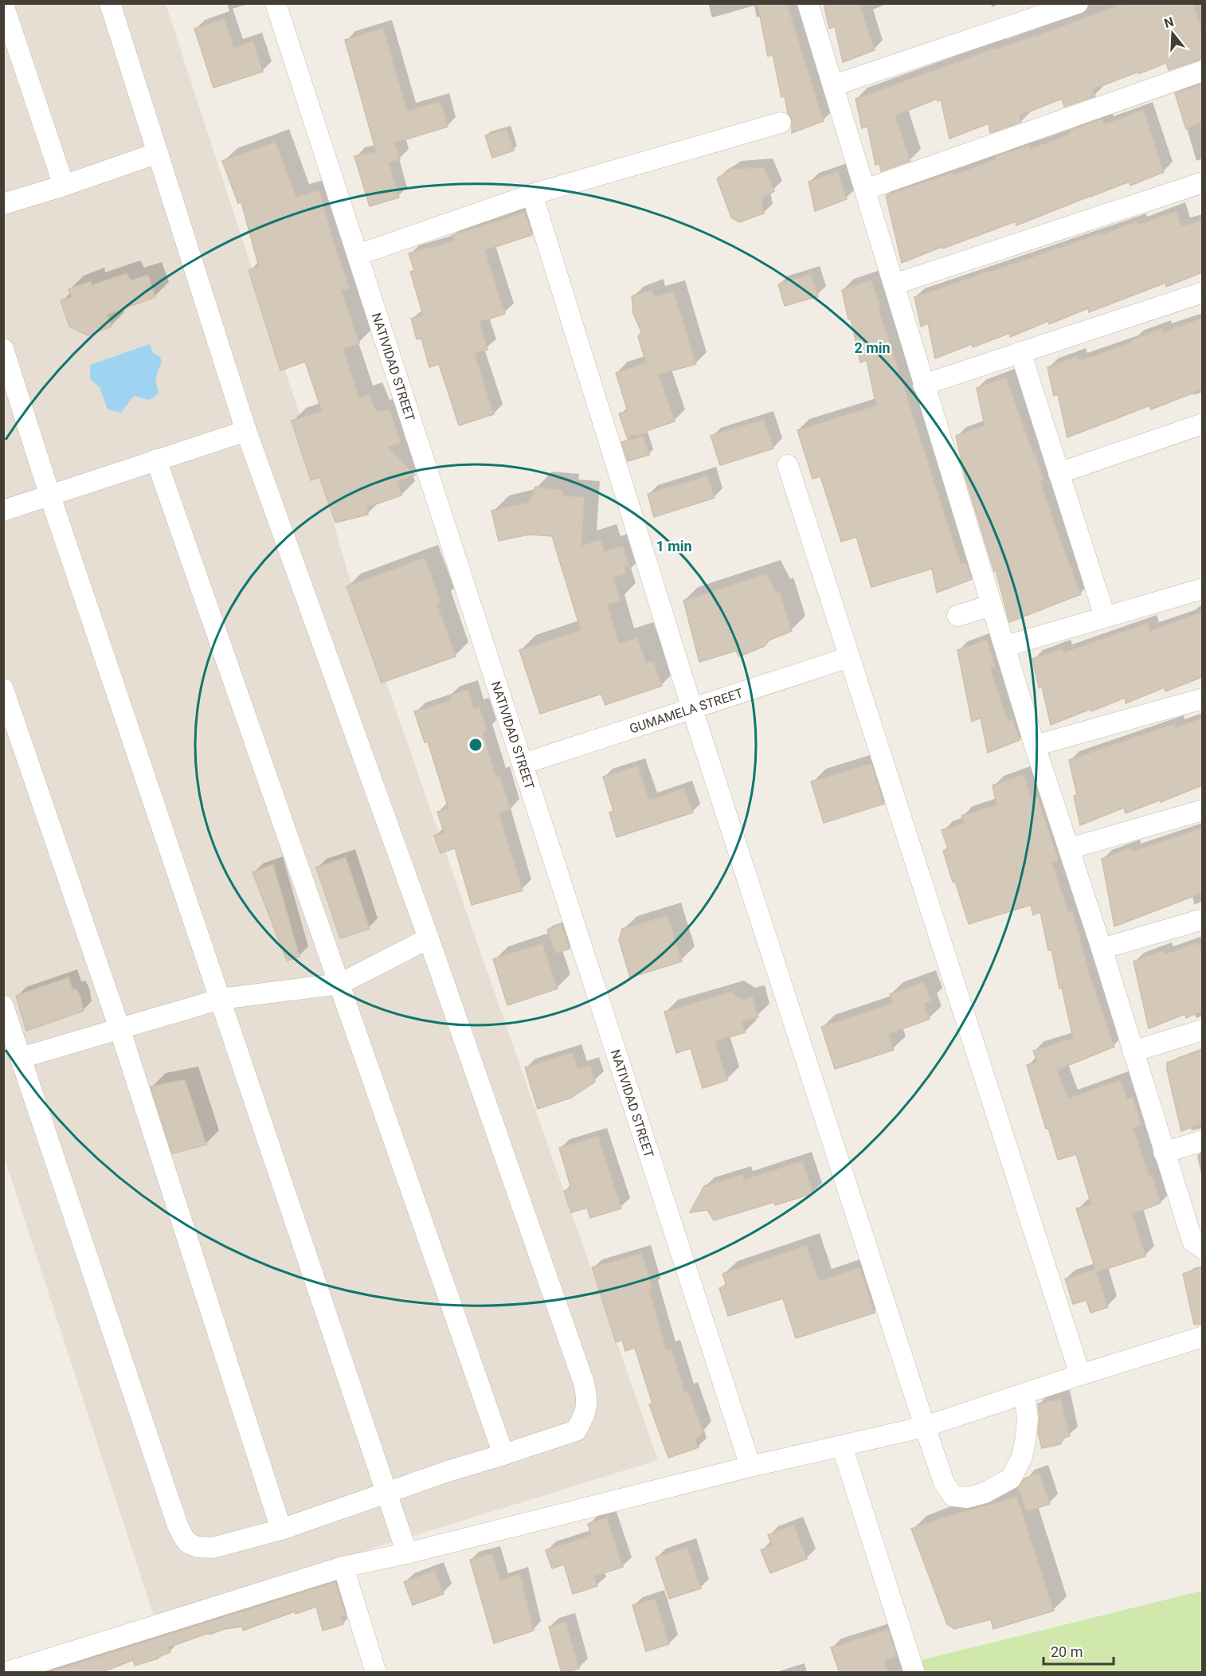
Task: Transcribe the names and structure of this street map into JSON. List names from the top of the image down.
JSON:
{
  "streets": {
    "street": ["NATIVIDAD STREET", "GUMAMELA STREET"]
  },
  "crossings": [
    ["NATIVIDAD STREET", "GUMAMELA STREET"]
  ],
  "scale_bar": "20 m",
  "north": "top",
  "rings": ["2 min", "1 min"]
}
